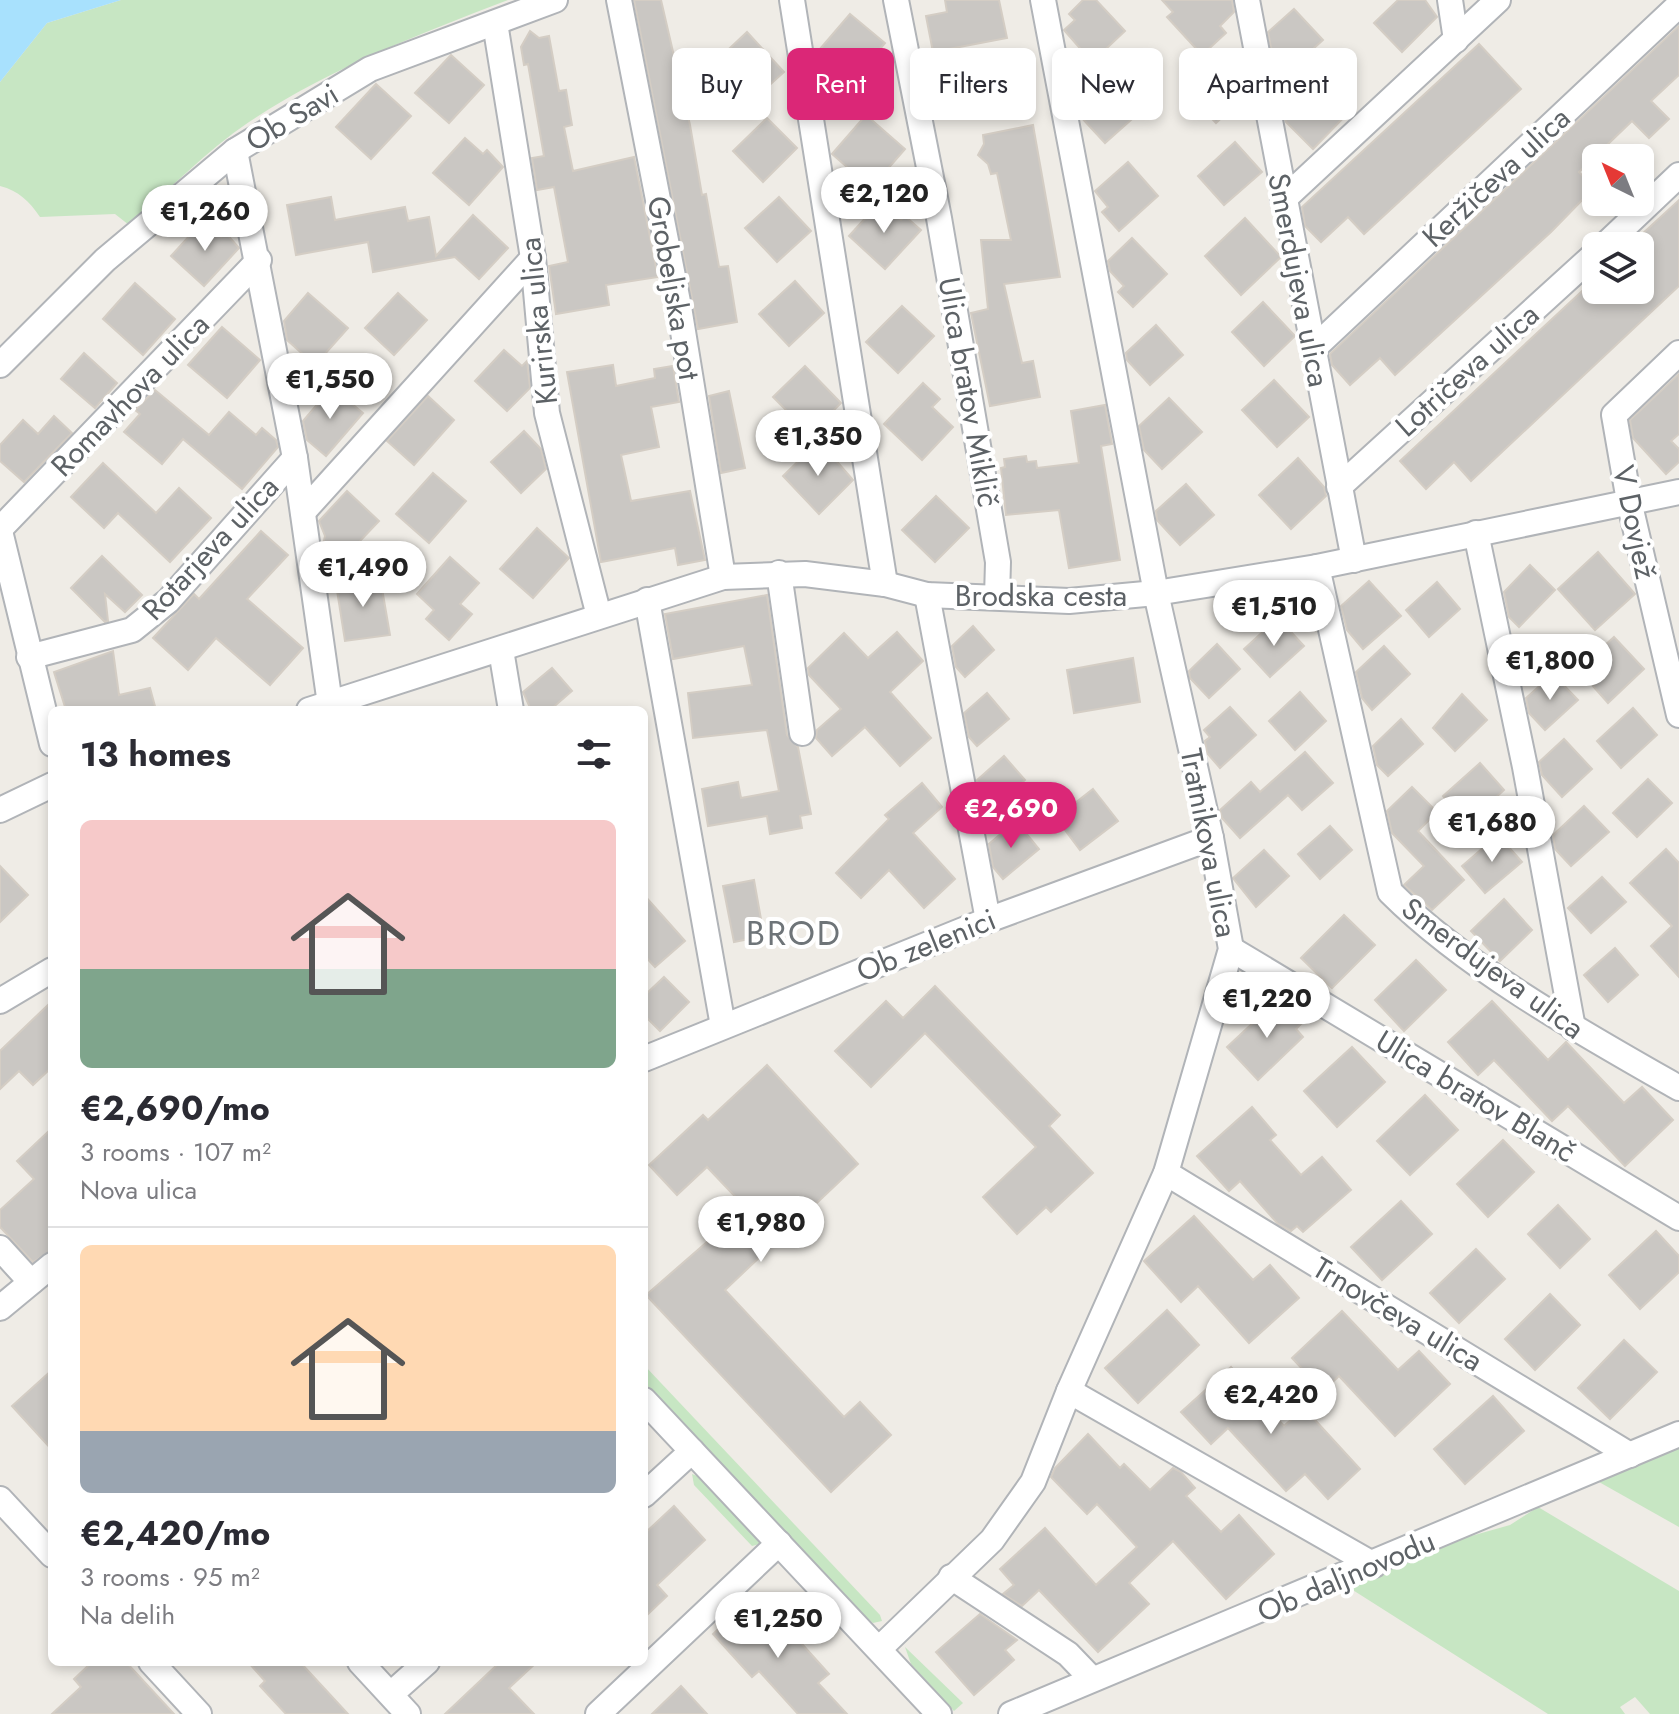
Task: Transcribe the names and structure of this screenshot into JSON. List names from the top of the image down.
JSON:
{
  "streets": {
    "street": [
      "Ob Savi",
      "Keržičeva ulica",
      "Smerdujeva ulica",
      "Grobeljska pot",
      "Kurirska ulica",
      "Lotričeva ulica",
      "Ulica bratov Miklič",
      "Romavhova ulica",
      "V Dovjež",
      "Rotarjeva ulica",
      "Brodska cesta",
      "Tratnikova ulica",
      "Ob zelenici",
      "Ulica bratov Blanč",
      "Trnovčeva ulica",
      "Ob daljnovodu"
    ]
  },
  "crossings": [
    ["Ob Savi", "Kurirska ulica"],
    ["Keržičeva ulica", "Smerdujeva ulica"],
    ["Smerdujeva ulica", "Lotričeva ulica"],
    ["Smerdujeva ulica", "Brodska cesta"],
    ["Grobeljska pot", "Brodska cesta"],
    ["Kurirska ulica", "Rotarjeva ulica"],
    ["Kurirska ulica", "Brodska cesta"],
    ["Ulica bratov Miklič", "Brodska cesta"],
    ["V Dovjež", "Brodska cesta"],
    ["Brodska cesta", "Tratnikova ulica"],
    ["Tratnikova ulica", "Ob zelenici"],
    ["Tratnikova ulica", "Ulica bratov Blanč"],
    ["Tratnikova ulica", "Trnovčeva ulica"],
    ["Trnovčeva ulica", "Ob daljnovodu"]
  ],
  "districts": ["BROD"],
  "north": "top left",
  "page": {
    "chip": [
      "Buy",
      "Rent",
      "Filters",
      "New",
      "Apartment"
    ],
    "price": [
      "€2,120",
      "€1,260",
      "€1,550",
      "€1,350",
      "€1,490",
      "€1,510",
      "€1,800",
      "€2,690",
      "€1,680",
      "€1,220",
      "€1,980",
      "€2,420",
      "€1,250"
    ],
    "heading": "13 homes",
    "list": [
      {
        "name": "€2,690/mo",
        "note": "3 rooms · 107 m² · Nova ulica"
      },
      {
        "name": "€2,420/mo",
        "note": "3 rooms · 95 m² · Na delih"
      }
    ]
  }
}
